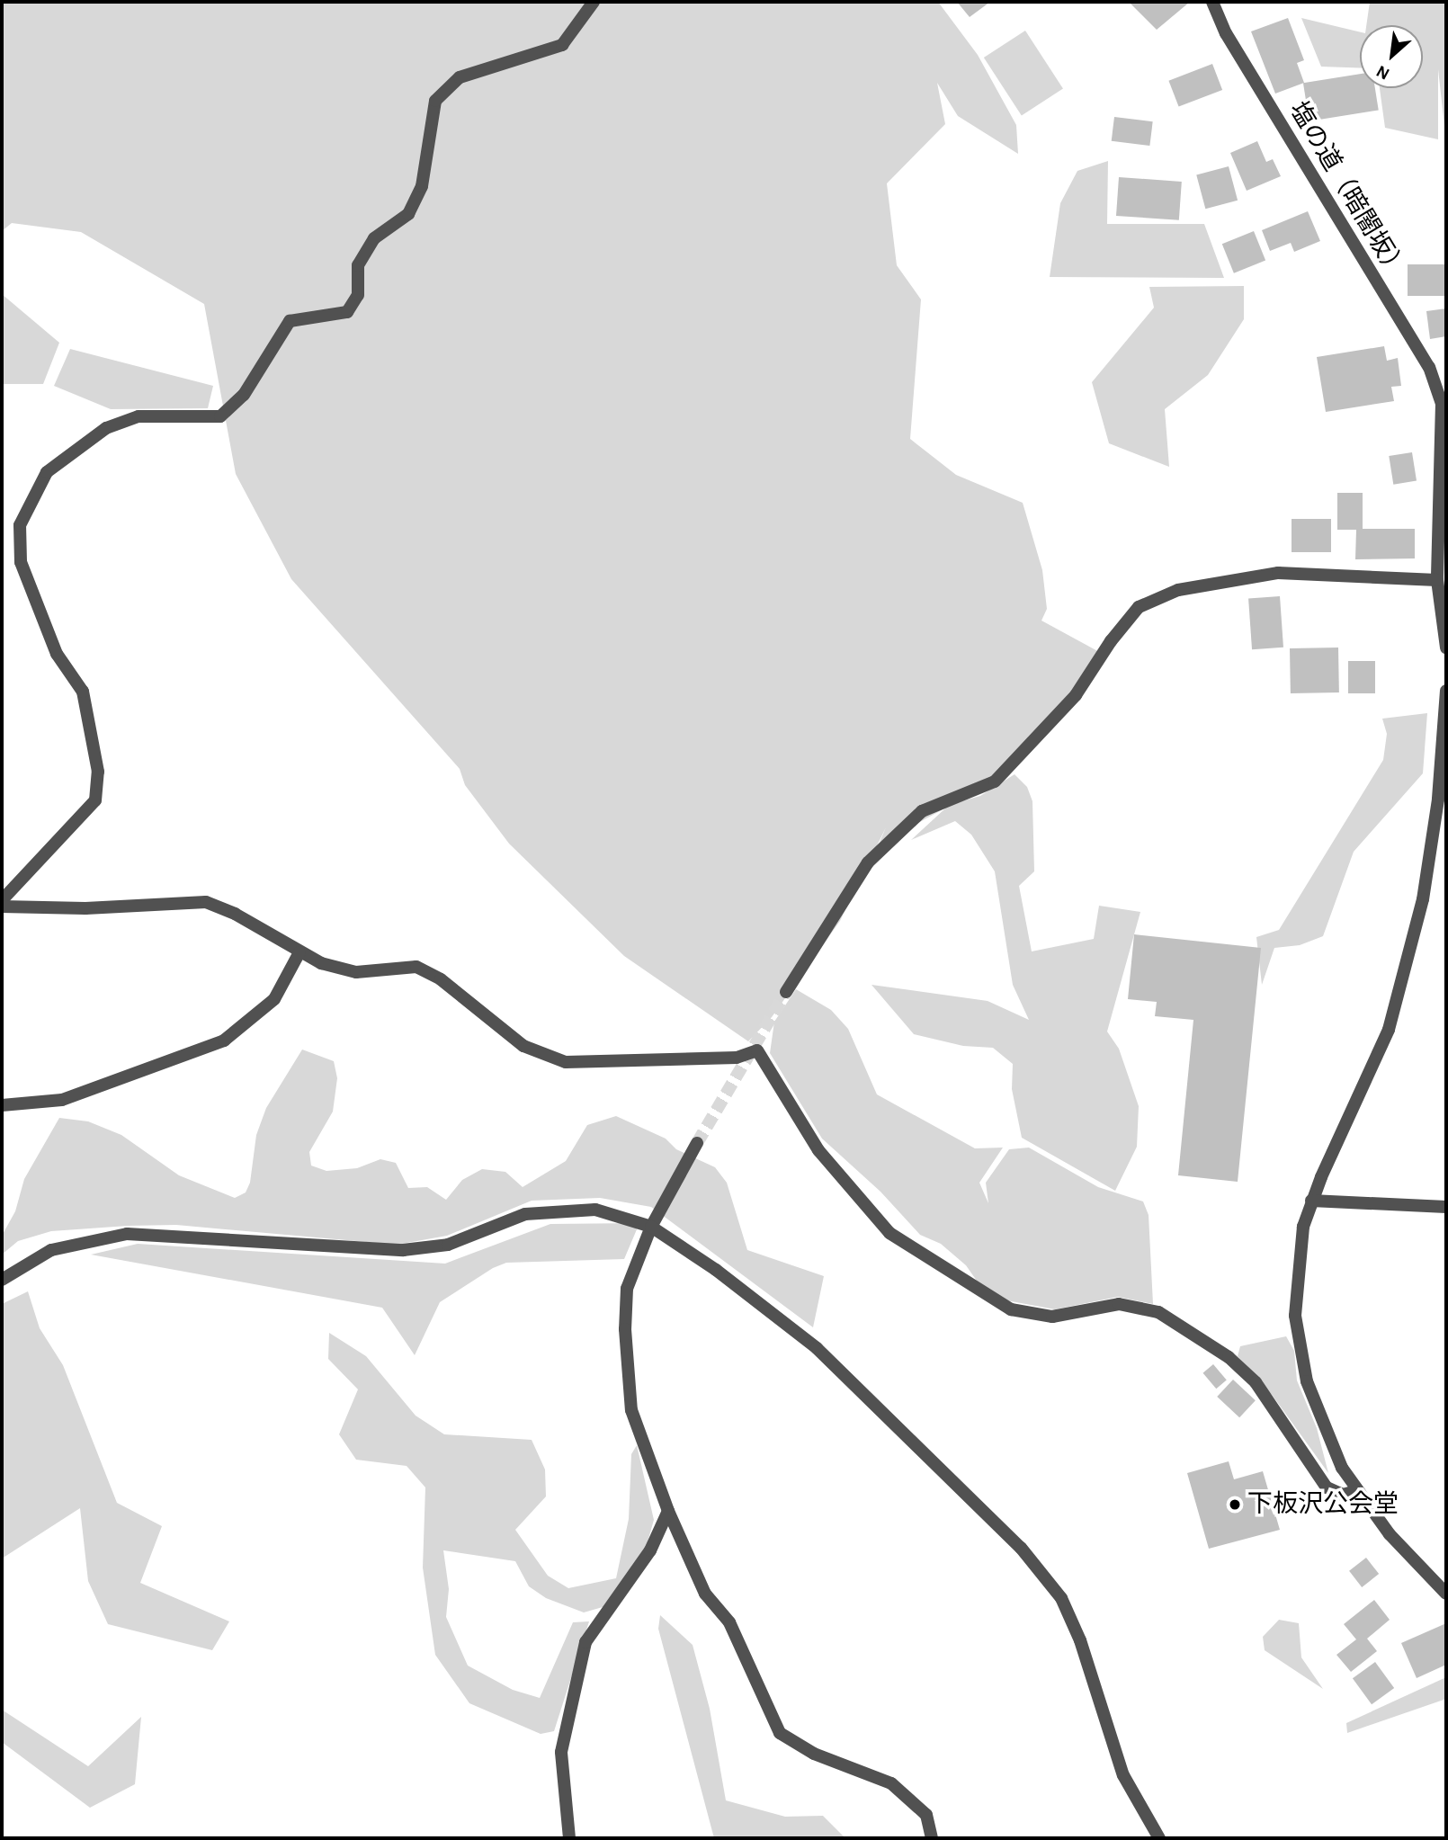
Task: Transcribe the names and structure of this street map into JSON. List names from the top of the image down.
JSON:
{
  "streets": {
    "street": ["塩の道（暗闇坂）"]
  },
  "places": ["下板沢公会堂"],
  "north": "bottom left"
}
